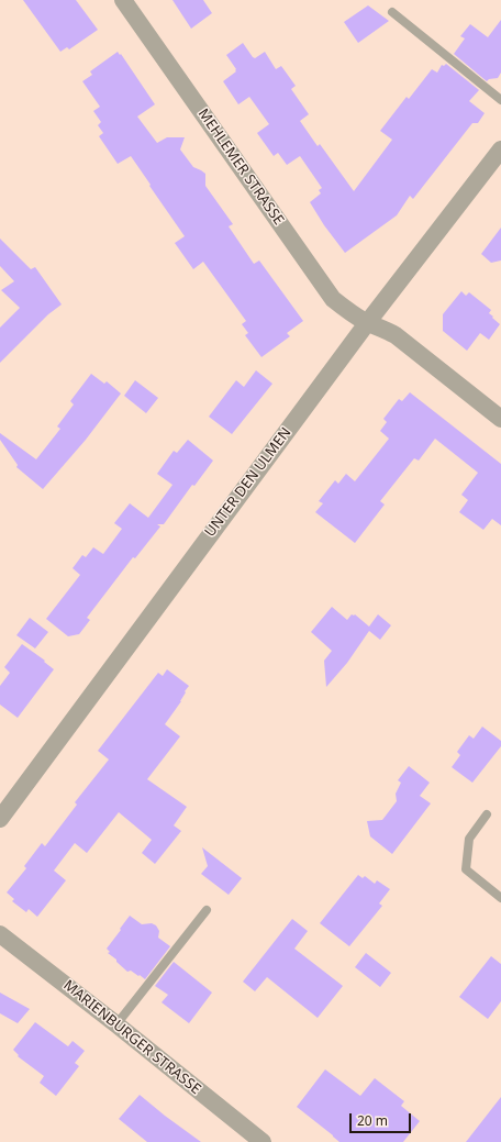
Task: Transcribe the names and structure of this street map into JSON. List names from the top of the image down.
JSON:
{
  "streets": {
    "street": ["MEHLEMER STRASSE", "UNTER DEN ULMEN", "MARIENBURGER STRASSE"]
  },
  "crossings": [
    ["MEHLEMER STRASSE", "UNTER DEN ULMEN"]
  ],
  "scale_bar": "20 m"
}
